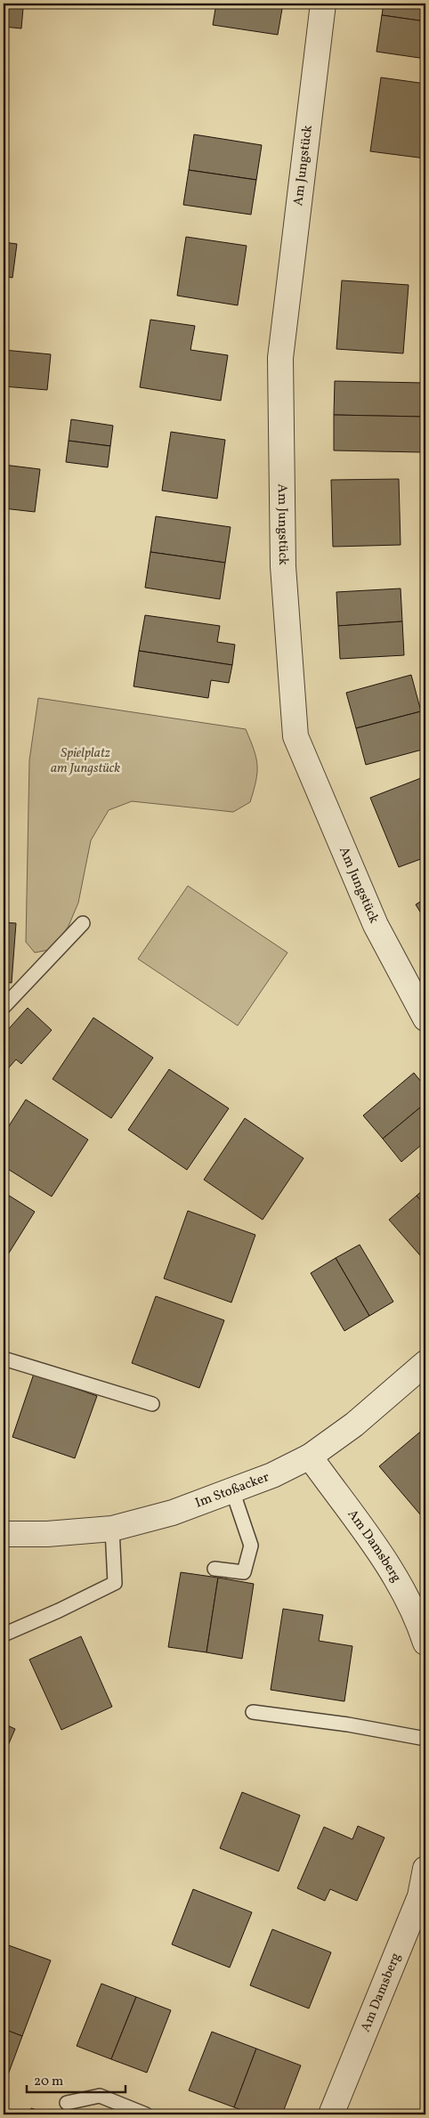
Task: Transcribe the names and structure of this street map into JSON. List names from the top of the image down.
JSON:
{
  "streets": {
    "street": ["Am Jungstück", "Im Stoßacker", "Am Damsberg"]
  },
  "crossings": [
    ["Im Stoßacker", "Am Damsberg"]
  ],
  "parks": ["Spielplatz am Jungstück"],
  "scale_bar": "20 m"
}
